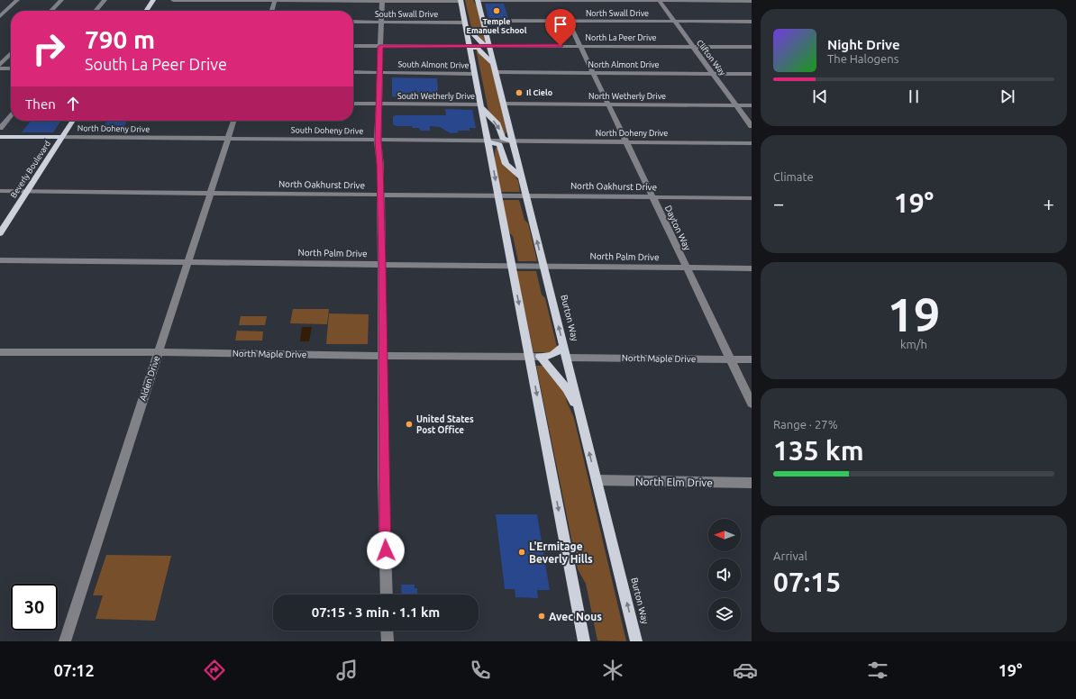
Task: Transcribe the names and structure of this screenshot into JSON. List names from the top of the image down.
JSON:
{
  "streets": {
    "main road": ["North Doheny Drive", "Beverly Boulevard", "Burton Way"],
    "street": [
      "North Swall Drive",
      "South Swall Drive",
      "North La Peer Drive",
      "Clifton Way",
      "South Almont Drive",
      "North Almont Drive",
      "South Wetherly Drive",
      "North Wetherly Drive",
      "South Doheny Drive",
      "North Oakhurst Drive",
      "Dayton Way",
      "North Palm Drive",
      "North Maple Drive",
      "Alden Drive",
      "North Elm Drive"
    ]
  },
  "crossings": [
    ["North Swall Drive", "Clifton Way"],
    ["North Swall Drive", "Dayton Way"],
    ["North Swall Drive", "Burton Way"],
    ["North La Peer Drive", "Clifton Way"],
    ["North La Peer Drive", "Dayton Way"],
    ["North La Peer Drive", "Burton Way"],
    ["Clifton Way", "North Almont Drive"],
    ["Clifton Way", "North Wetherly Drive"],
    ["North Almont Drive", "Dayton Way"],
    ["North Almont Drive", "Burton Way"],
    ["North Wetherly Drive", "Dayton Way"],
    ["North Wetherly Drive", "Burton Way"],
    ["North Doheny Drive", "South Doheny Drive"],
    ["North Doheny Drive", "Beverly Boulevard"],
    ["North Doheny Drive", "Dayton Way"],
    ["North Doheny Drive", "Burton Way"],
    ["North Doheny Drive", "Alden Drive"],
    ["South Doheny Drive", "Burton Way"],
    ["South Doheny Drive", "Alden Drive"],
    ["Beverly Boulevard", "North Oakhurst Drive"],
    ["North Oakhurst Drive", "Dayton Way"],
    ["North Oakhurst Drive", "Burton Way"],
    ["North Oakhurst Drive", "Alden Drive"],
    ["Dayton Way", "North Palm Drive"],
    ["Dayton Way", "North Maple Drive"],
    ["North Palm Drive", "Burton Way"],
    ["North Palm Drive", "Alden Drive"],
    ["Burton Way", "North Maple Drive"],
    ["Burton Way", "North Elm Drive"],
    ["North Maple Drive", "Alden Drive"]
  ],
  "places": [
    "Temple Emanuel School",
    "Il Cielo",
    "United States Post Office",
    "L'Ermitage Beverly Hills",
    "Avec Nous"
  ],
  "north": "left",
  "page": {
    "turn": ["790 m", "South La Peer Drive"],
    "song": ["Night Drive", "The Halogens"],
    "then": "Then",
    "tile": [
      "Climate",
      ["19", "km/h"],
      ["Range · 27%", "135 km"],
      ["Arrival", "07:15"]
    ],
    "heat": ["−", "19°", "+"],
    "limit": "30",
    "trip": "07:15 · 3 min · 1.1 km",
    "tabs": ["07:12", "19°"]
  }
}
